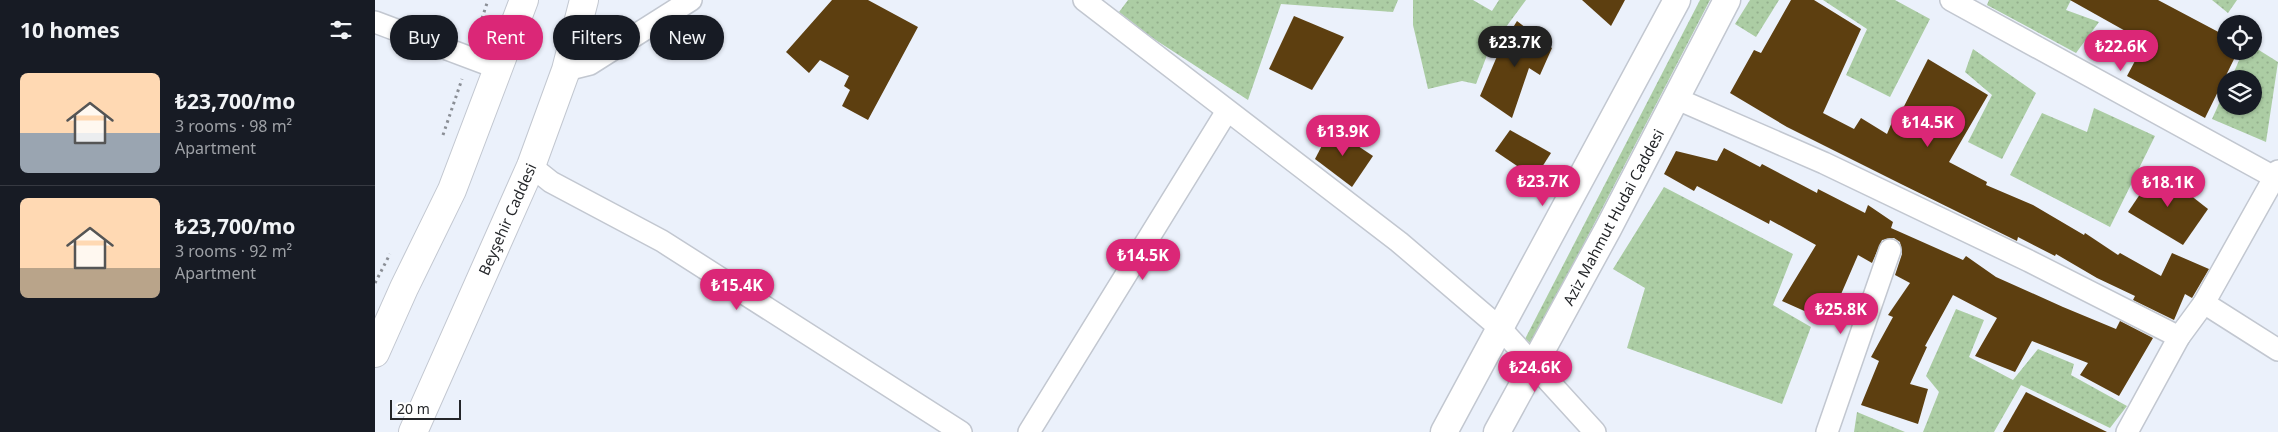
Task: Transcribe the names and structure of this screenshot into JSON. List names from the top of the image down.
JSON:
{
  "streets": {
    "highway": ["Beyşehir Caddesi"],
    "street": ["Aziz Mahmut Hudai Caddesi"]
  },
  "scale_bar": "20 m",
  "page": {
    "heading": "10 homes",
    "chip": [
      "Buy",
      "Rent",
      "Filters",
      "New"
    ],
    "price": [
      "₺23.7K",
      "₺22.6K",
      "₺14.5K",
      "₺13.9K",
      "₺23.7K",
      "₺18.1K",
      "₺14.5K",
      "₺15.4K",
      "₺25.8K",
      "₺24.6K"
    ],
    "list": [
      {
        "name": "₺23,700/mo",
        "note": "3 rooms · 98 m² · Apartment"
      },
      {
        "name": "₺23,700/mo",
        "note": "3 rooms · 92 m² · Apartment"
      }
    ],
    "scale": "20 m"
  }
}
